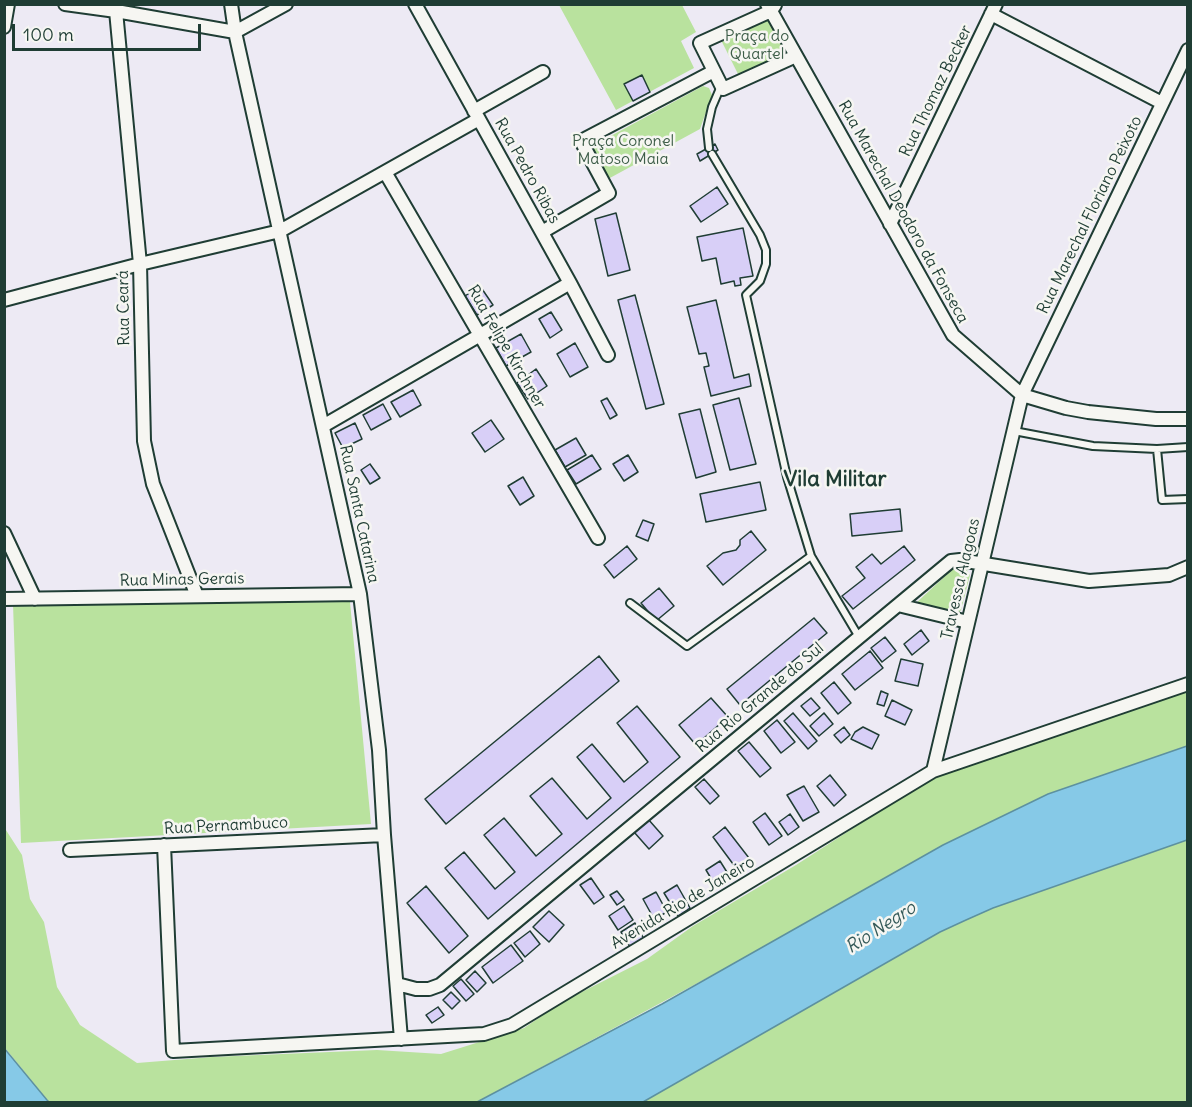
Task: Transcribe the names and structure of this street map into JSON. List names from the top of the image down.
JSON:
{
  "streets": {
    "street": [
      "Rua Thomaz Becker",
      "Rua Pedro Ribas",
      "Rua Marechal Deodoro da Fonseca",
      "Rua Marechal Floriano Peixoto",
      "Rua Ceará",
      "Rua Felipe Kirchner",
      "Rua Santa Catarina",
      "Travessa Alagoas",
      "Rua Minas Gerais",
      "Rua Rio Grande do Sul",
      "Rua Pernambuco",
      "Avenida Rio de Janeiro"
    ]
  },
  "crossings": [
    ["Rua Thomaz Becker", "Rua Marechal Deodoro da Fonseca"],
    ["Rua Marechal Deodoro da Fonseca", "Rua Marechal Floriano Peixoto"],
    ["Rua Marechal Deodoro da Fonseca", "Travessa Alagoas"],
    ["Rua Marechal Floriano Peixoto", "Travessa Alagoas"],
    ["Rua Ceará", "Rua Minas Gerais"],
    ["Rua Santa Catarina", "Rua Minas Gerais"],
    ["Rua Santa Catarina", "Rua Rio Grande do Sul"],
    ["Rua Santa Catarina", "Rua Pernambuco"],
    ["Rua Santa Catarina", "Avenida Rio de Janeiro"],
    ["Travessa Alagoas", "Rua Rio Grande do Sul"],
    ["Travessa Alagoas", "Avenida Rio de Janeiro"],
    ["Rua Pernambuco", "Avenida Rio de Janeiro"]
  ],
  "districts": ["Vila Militar"],
  "water": ["Rio Negro"],
  "parks": ["Praça do Quartel", "Praça Coronel Matoso Maia"],
  "scale_bar": "100 m"
}
